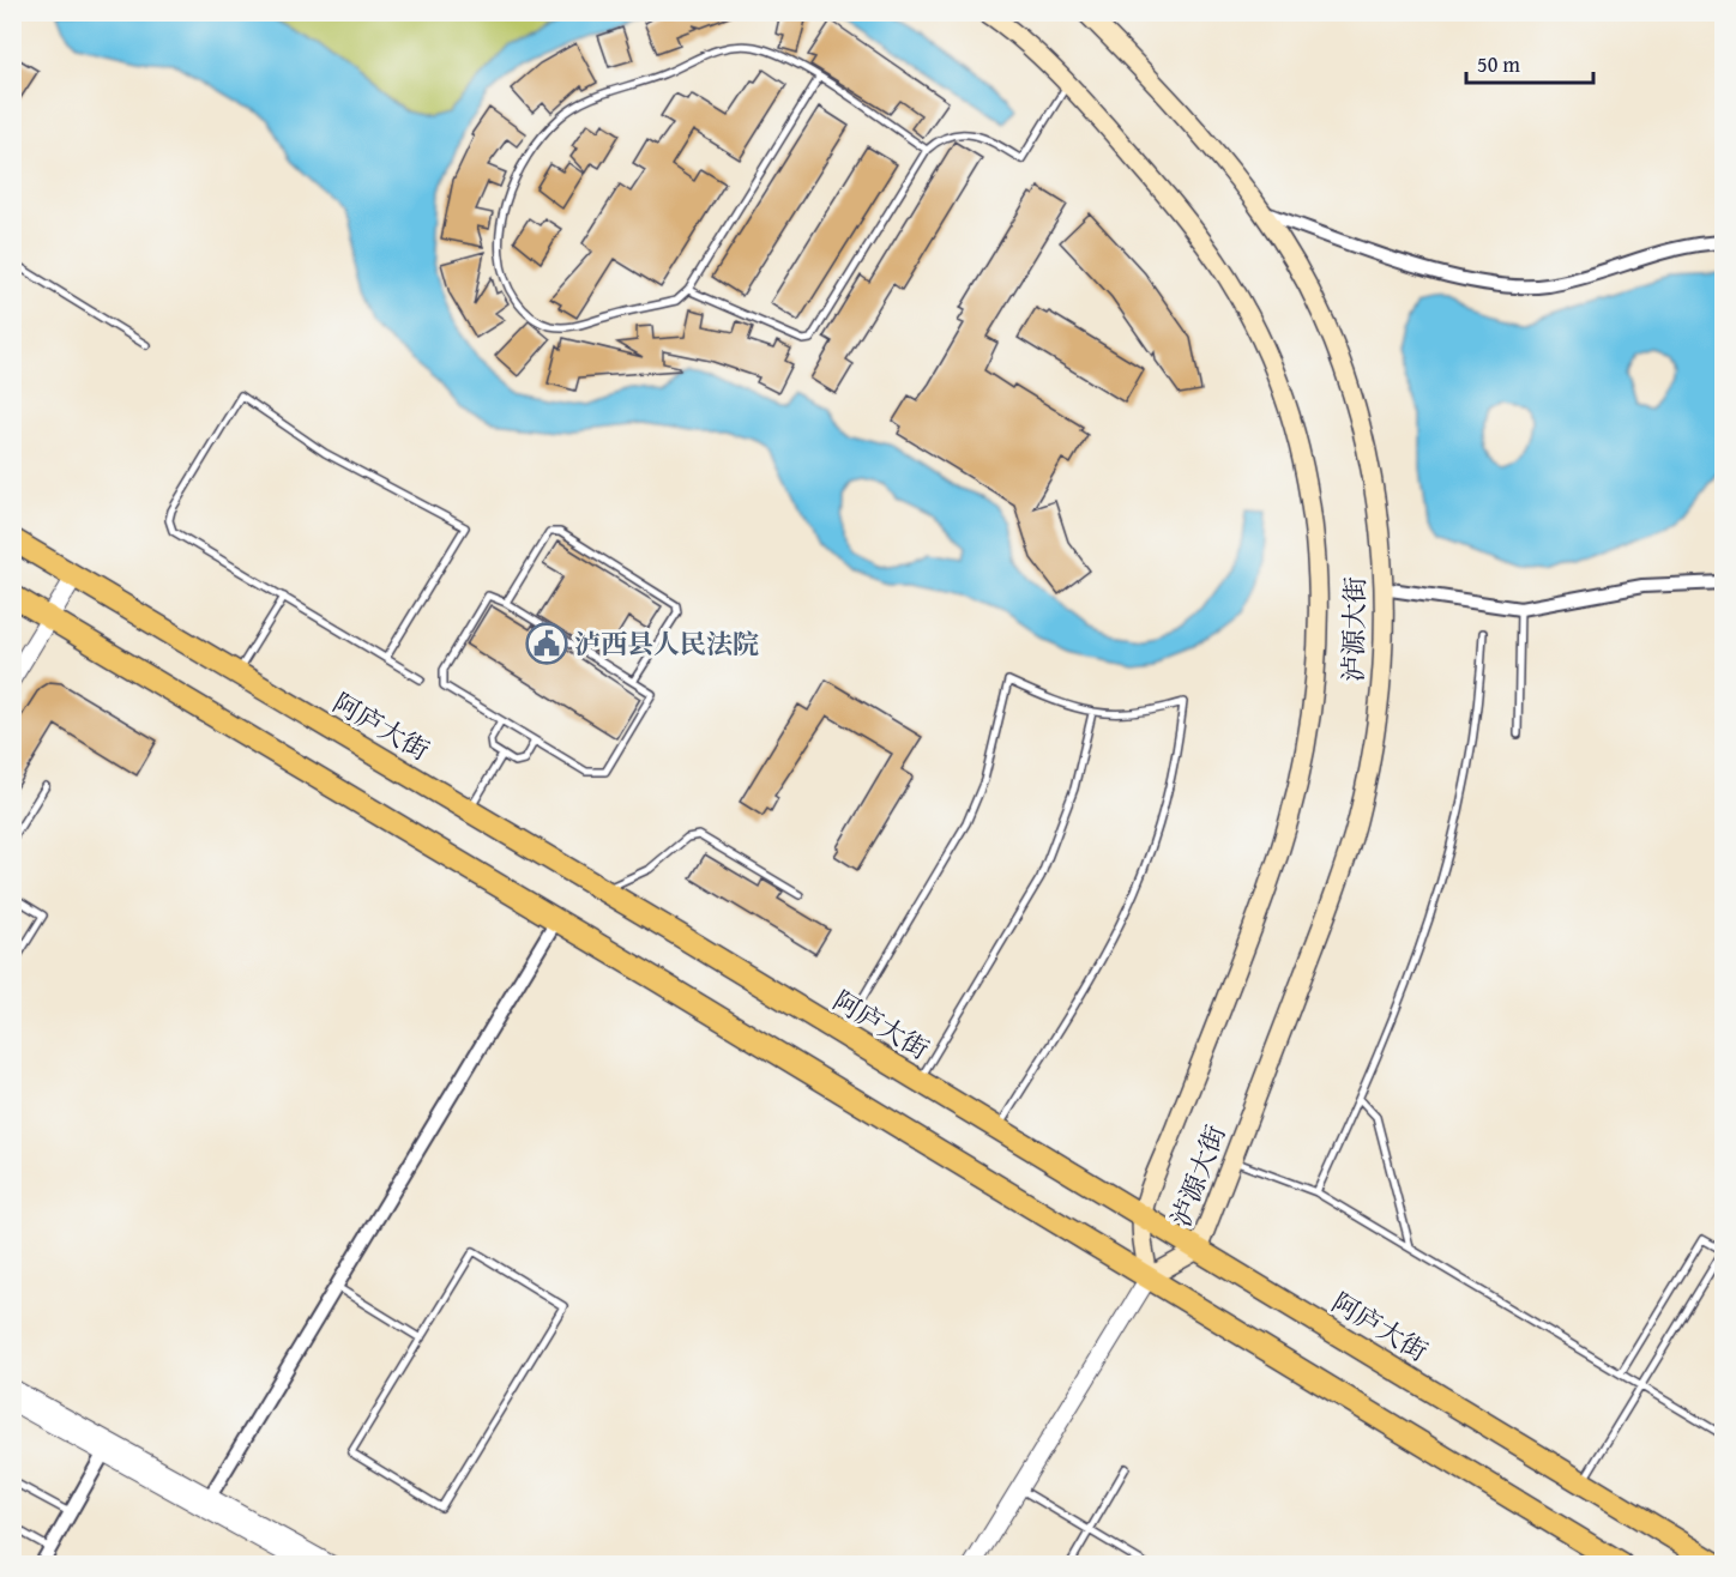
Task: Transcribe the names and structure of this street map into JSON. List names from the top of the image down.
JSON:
{
  "streets": {
    "highway": ["阿庐大街"],
    "main road": ["泸源大街"]
  },
  "crossings": [
    ["泸源大街", "阿庐大街"]
  ],
  "places": {
    "public building": ["泸西县人民法院"]
  },
  "scale_bar": "50 m"
}
